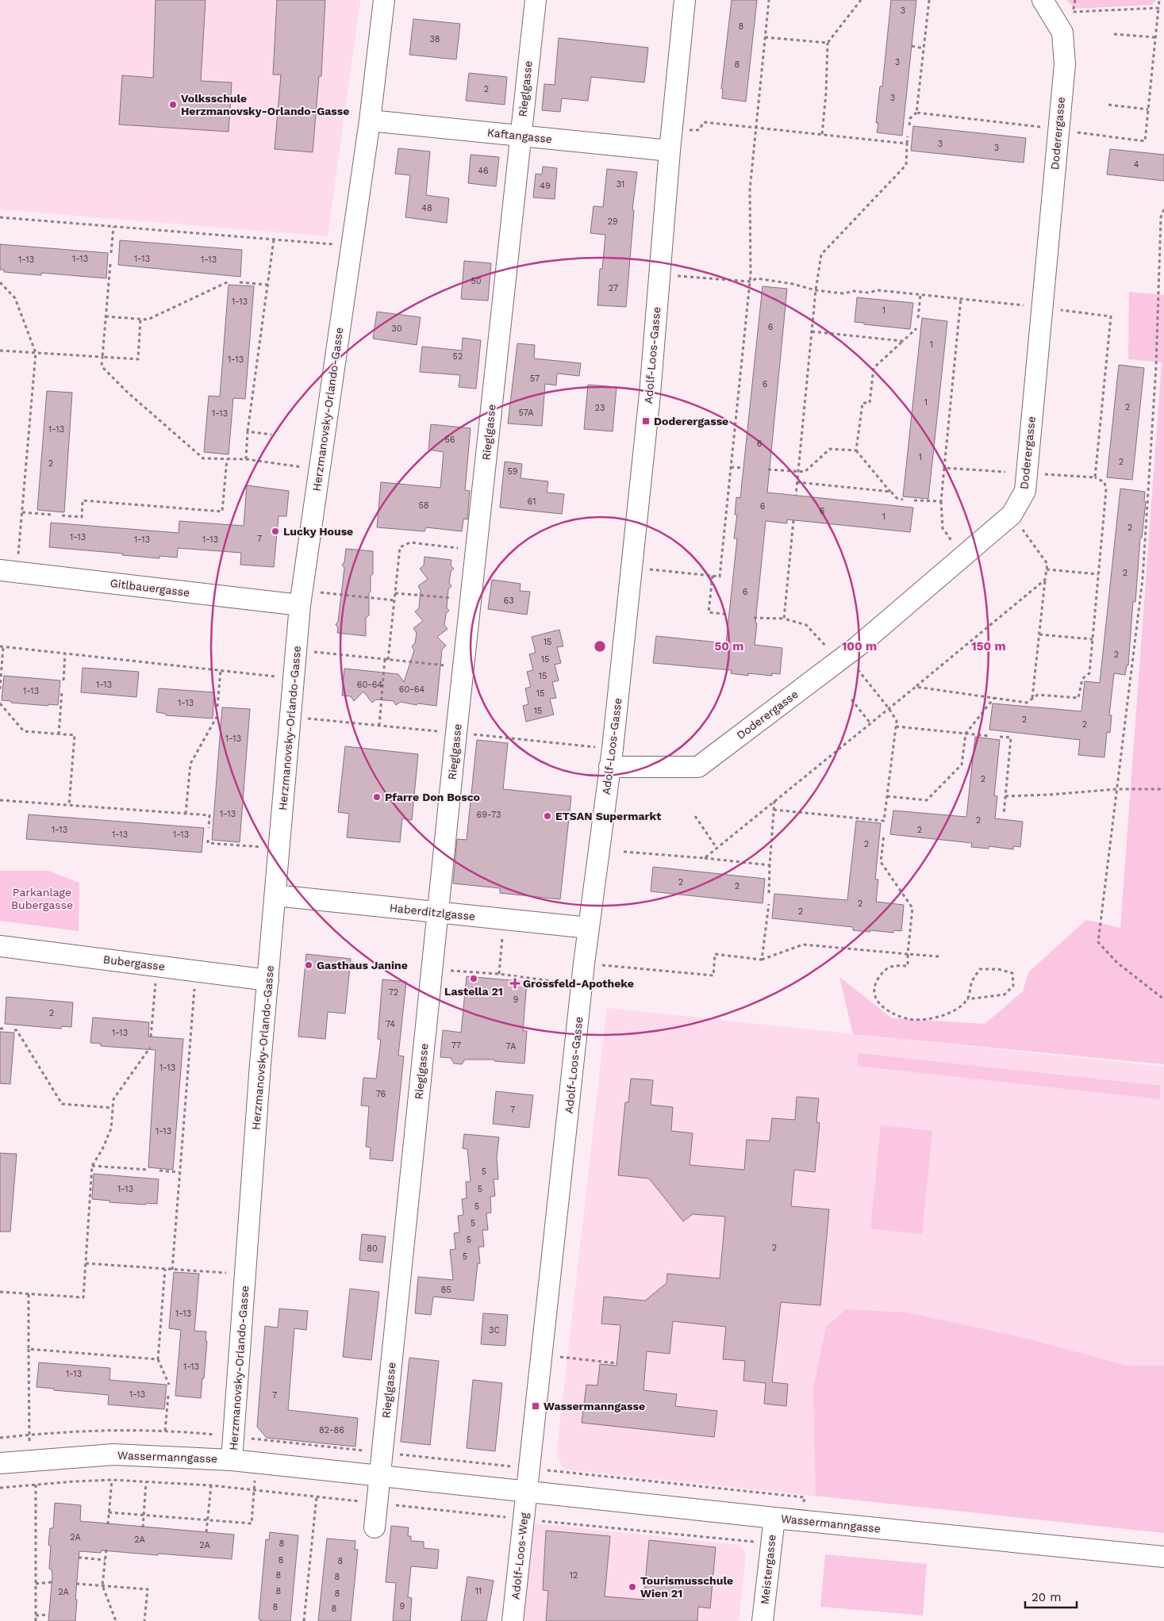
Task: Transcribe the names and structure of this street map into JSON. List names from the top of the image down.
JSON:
{
  "streets": {
    "street": [
      "Rieglgasse",
      "Doderergasse",
      "Kaftangasse",
      "Adolf-Loos-Gasse",
      "Herzmanovsky-Orlando-Gasse",
      "Gitlbauergasse",
      "Haberditzlgasse",
      "Bubergasse",
      "Wassermanngasse",
      "Adolf-Loos-Weg",
      "Meistergasse"
    ]
  },
  "crossings": [
    ["Rieglgasse", "Kaftangasse"],
    ["Rieglgasse", "Haberditzlgasse"],
    ["Rieglgasse", "Wassermanngasse"],
    ["Doderergasse", "Adolf-Loos-Gasse"],
    ["Kaftangasse", "Adolf-Loos-Gasse"],
    ["Kaftangasse", "Herzmanovsky-Orlando-Gasse"],
    ["Adolf-Loos-Gasse", "Haberditzlgasse"],
    ["Adolf-Loos-Gasse", "Wassermanngasse"],
    ["Adolf-Loos-Gasse", "Adolf-Loos-Weg"],
    ["Herzmanovsky-Orlando-Gasse", "Gitlbauergasse"],
    ["Herzmanovsky-Orlando-Gasse", "Haberditzlgasse"],
    ["Herzmanovsky-Orlando-Gasse", "Bubergasse"],
    ["Herzmanovsky-Orlando-Gasse", "Wassermanngasse"],
    ["Wassermanngasse", "Adolf-Loos-Weg"],
    ["Wassermanngasse", "Meistergasse"]
  ],
  "parks": ["Parkanlage Bubergasse"],
  "places": {
    "other": [
      "Volksschule Herzmanovsky-Orlando-Gasse",
      "Lucky House",
      "Pfarre Don Bosco",
      "ETSAN Supermarkt",
      "Gasthaus Janine",
      "Lastella 21",
      "Tourismusschule Wien 21"
    ],
    "transit": ["Doderergasse", "Wassermanngasse"],
    "health": ["Grossfeld-Apotheke"]
  },
  "house_numbers": [
    "3",
    "8",
    "38",
    "3",
    "8",
    "2",
    "3",
    "3",
    "3",
    "4",
    "46",
    "31",
    "49",
    "48",
    "29",
    "1-13",
    "1-13",
    "1-13",
    "1-13",
    "50",
    "27",
    "1-13",
    "1",
    "6",
    "30",
    "1",
    "52",
    "1-13",
    "57",
    "6",
    "1",
    "2",
    "23",
    "57A",
    "1-13",
    "1-13",
    "56",
    "6",
    "1",
    "2",
    "2",
    "59",
    "61",
    "58",
    "6",
    "6",
    "1",
    "2",
    "1-13",
    "7",
    "1-13",
    "1-13",
    "2",
    "6",
    "63",
    "15",
    "2",
    "15",
    "15",
    "1-13",
    "60-64",
    "60-64",
    "1-13",
    "15",
    "1-13",
    "15",
    "2",
    "2",
    "1-13",
    "2",
    "1-13",
    "69-73",
    "2",
    "1-13",
    "2",
    "1-13",
    "1-13",
    "2",
    "2",
    "2",
    "2",
    "2",
    "72",
    "9",
    "2",
    "74",
    "1-13",
    "77",
    "7A",
    "1-13",
    "76",
    "7",
    "1-13",
    "5",
    "1-13",
    "5",
    "5",
    "5",
    "5",
    "2",
    "80",
    "5",
    "85",
    "1-13",
    "3C",
    "1-13",
    "1-13",
    "1-13",
    "7",
    "82-86",
    "2A",
    "2A",
    "8",
    "2A",
    "8",
    "8",
    "8",
    "12",
    "8",
    "8",
    "11",
    "2A",
    "8",
    "9",
    "8",
    "8"
  ],
  "scale_bar": "20 m",
  "rings": ["50 m", "100 m", "150 m"]
}
